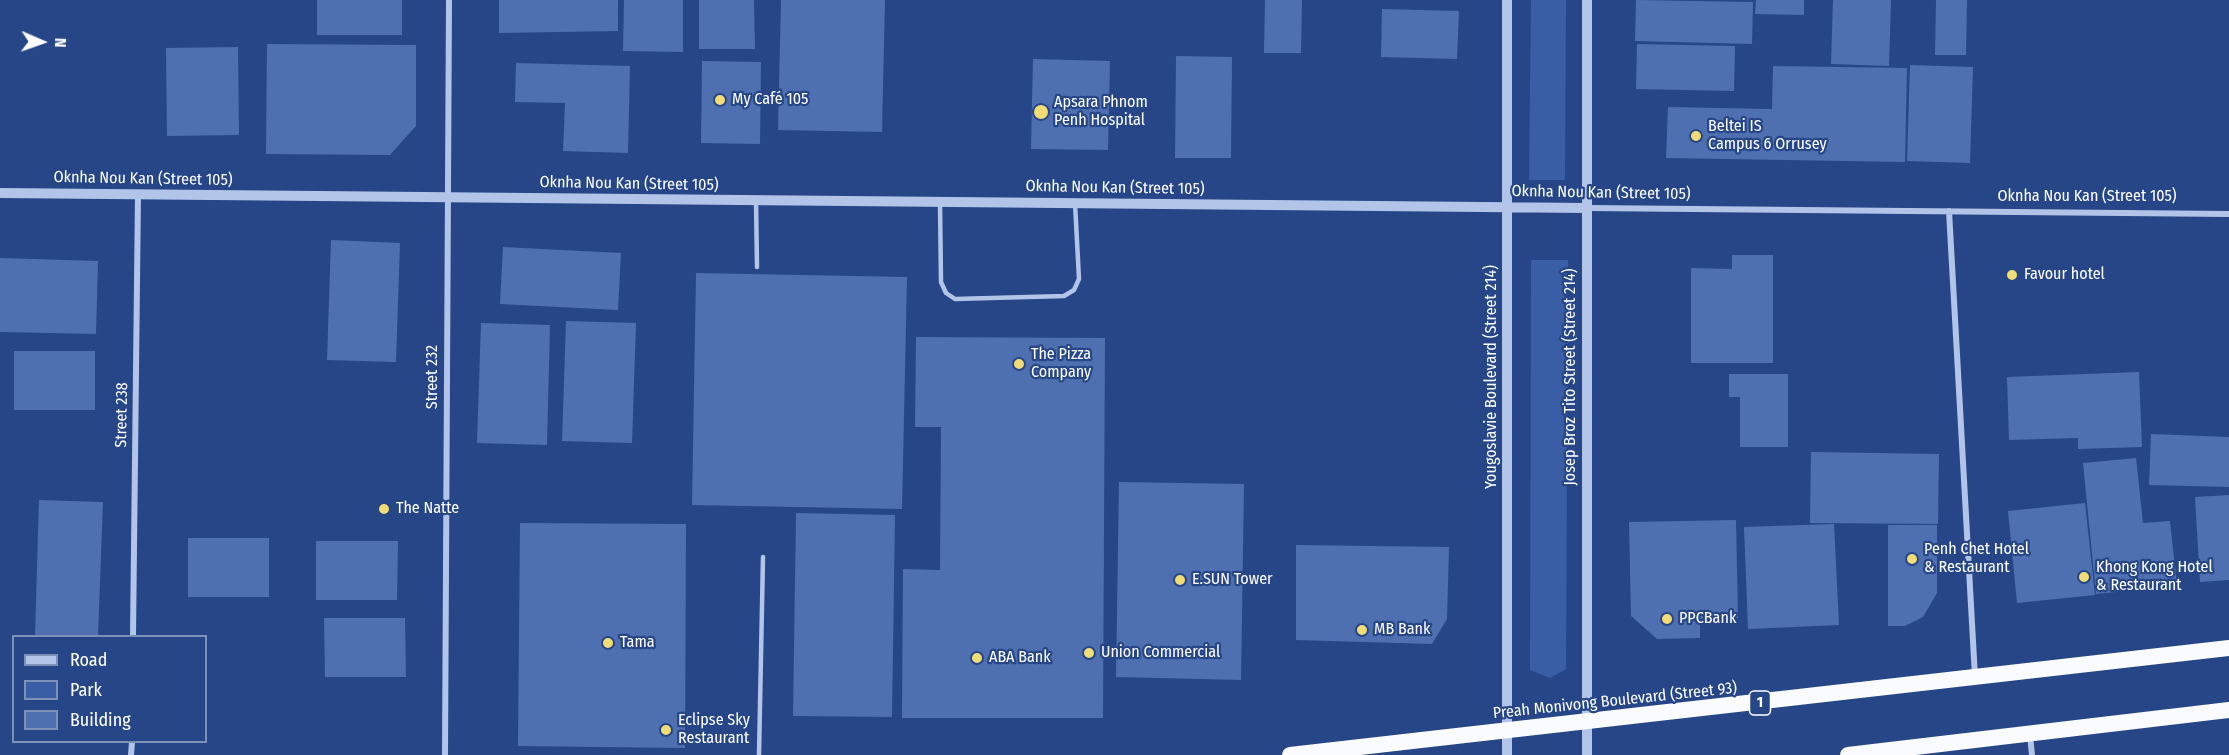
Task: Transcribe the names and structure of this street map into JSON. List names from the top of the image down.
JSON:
{
  "streets": {
    "highway": ["Preah Monivong Boulevard (Street 93)", "1"],
    "street": [
      "Oknha Nou Kan (Street 105)",
      "Street 232",
      "Yougoslavie Boulevard (Street 214)",
      "Josep Broz Tito Street (Street 214)",
      "Street 238"
    ]
  },
  "crossings": [
    ["Oknha Nou Kan (Street 105)", "Street 232"],
    ["Oknha Nou Kan (Street 105)", "Yougoslavie Boulevard (Street 214)"],
    ["Oknha Nou Kan (Street 105)", "Josep Broz Tito Street (Street 214)"],
    ["Oknha Nou Kan (Street 105)", "Street 238"],
    ["Yougoslavie Boulevard (Street 214)", "Preah Monivong Boulevard (Street 93)"],
    ["Josep Broz Tito Street (Street 214)", "Preah Monivong Boulevard (Street 93)"]
  ],
  "places": [
    "My Café 105",
    "Apsara Phnom Penh Hospital",
    "Beltei IS Campus 6 Orrusey",
    "Favour hotel",
    "The Pizza Company",
    "The Natte",
    "Penh Chet Hotel & Restaurant",
    "Khong Kong Hotel & Restaurant",
    "E.SUN Tower",
    "PPCBank",
    "MB Bank",
    "Tama",
    "Union Commercial",
    "ABA Bank",
    "Eclipse Sky Restaurant"
  ],
  "legend": ["Road", "Park", "Building"],
  "north": "right"
}
